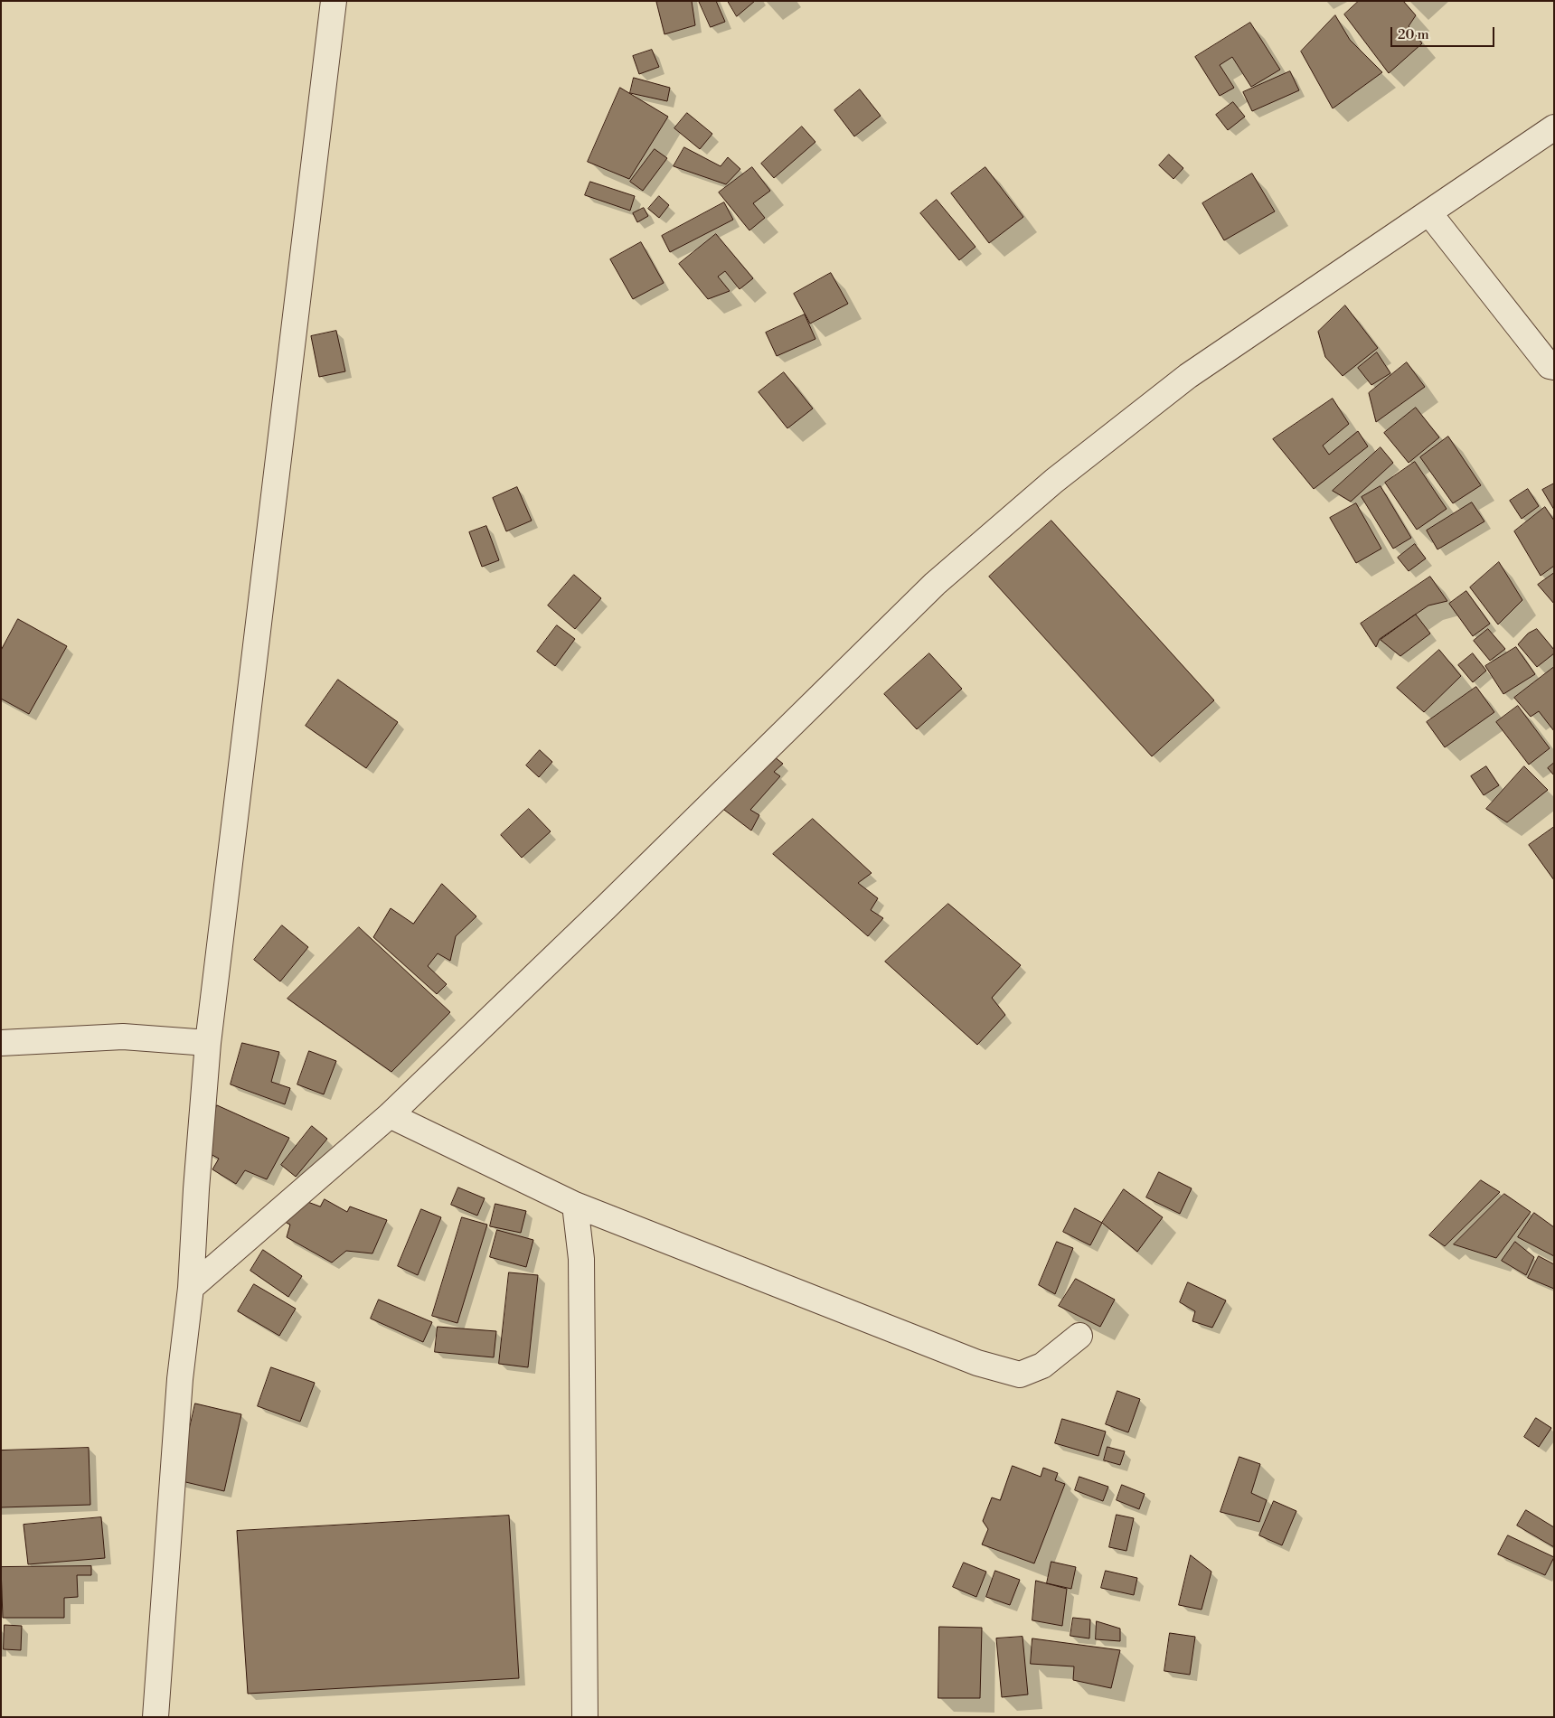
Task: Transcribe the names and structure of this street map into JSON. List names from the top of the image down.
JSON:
{
  "scale_bar": "20 m"
}
